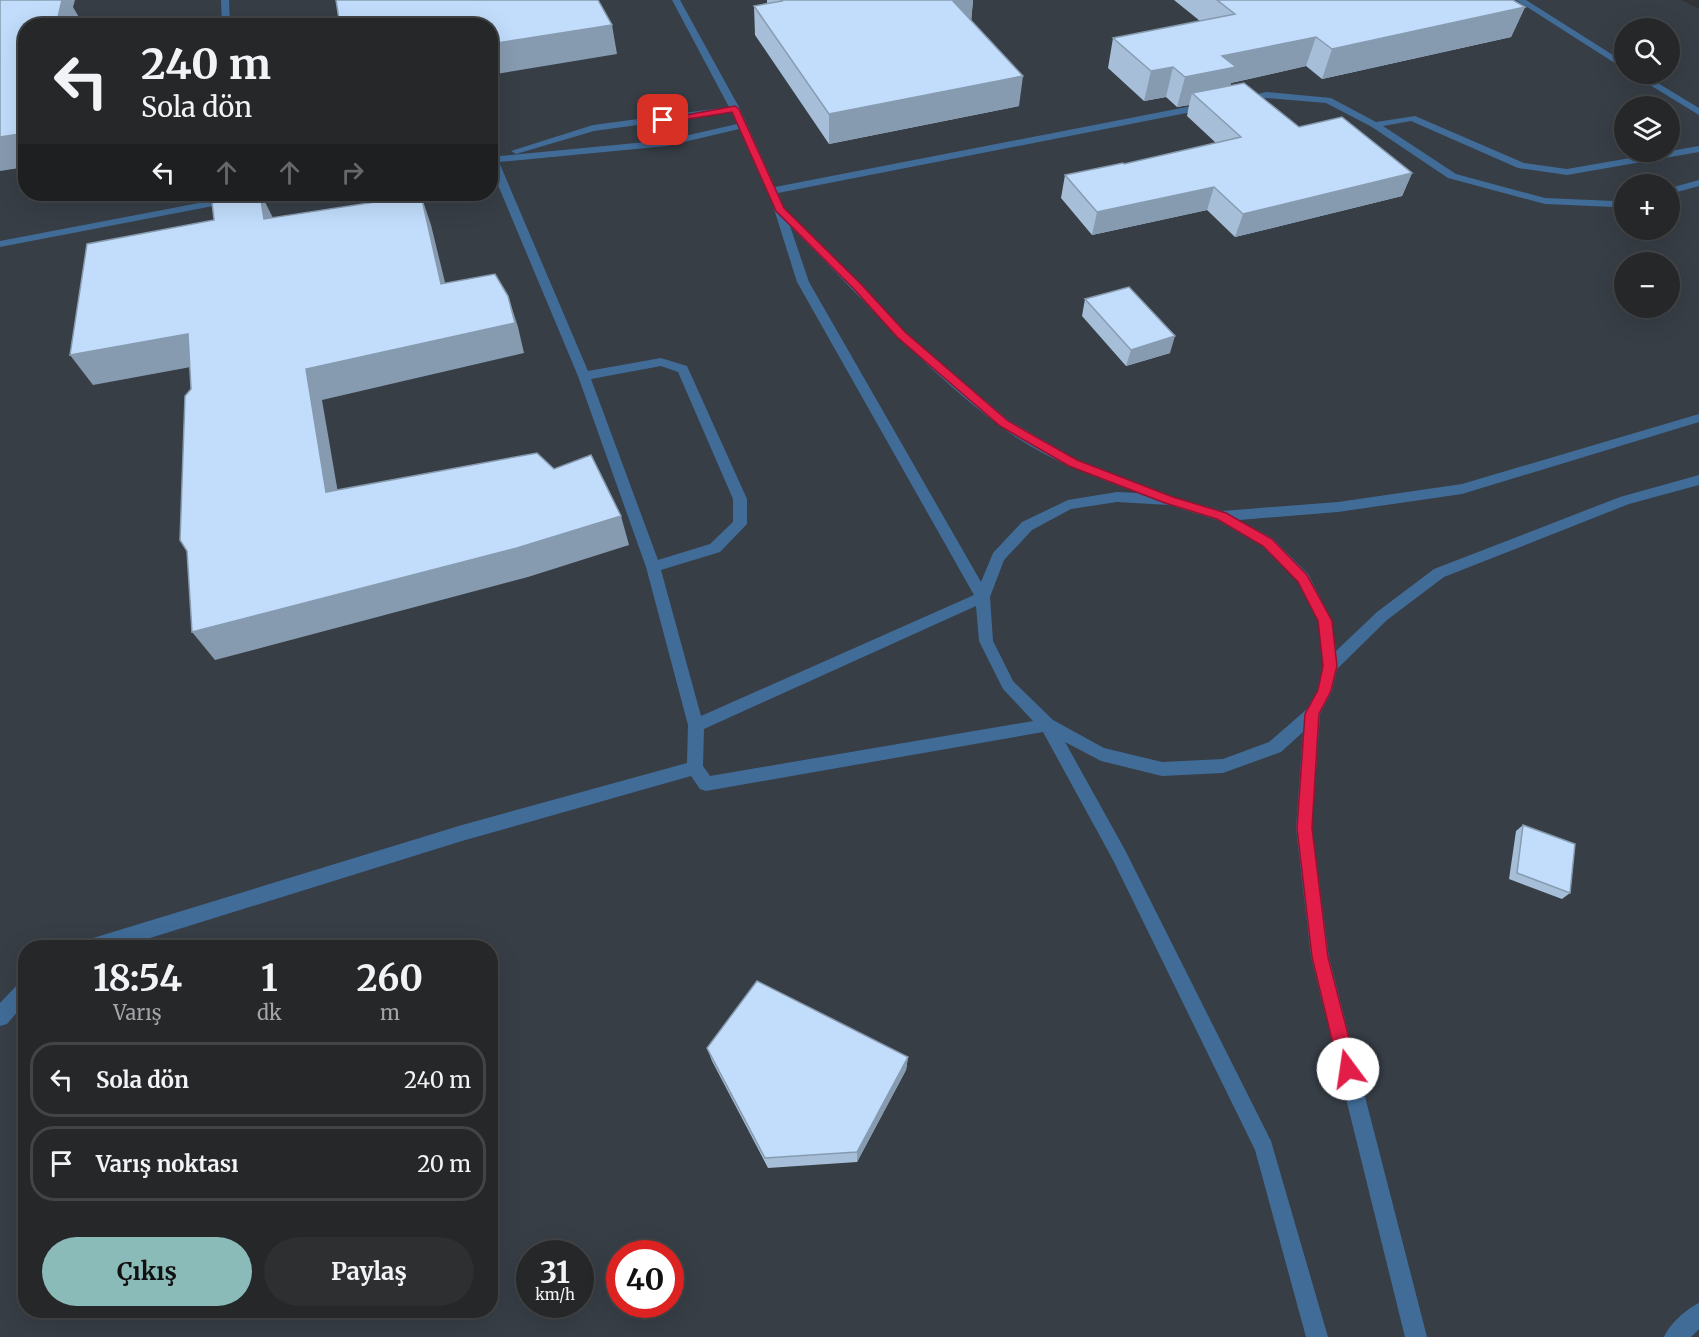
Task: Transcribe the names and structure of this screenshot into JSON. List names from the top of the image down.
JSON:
{
  "page": {
    "map_buttons": ["+", "−"],
    "turn": ["240 m", "Sola dön"],
    "eta": [
      "18:54",
      "Varış",
      "1",
      "dk",
      "260",
      "m"
    ],
    "list": [
      {
        "name": "Sola dön",
        "value": "240 m"
      },
      {
        "name": "Varış noktası",
        "value": "20 m"
      }
    ],
    "buttons": ["Çıkış", "Paylaş"],
    "speed": "31 km/h",
    "limit": "40"
  }
}
